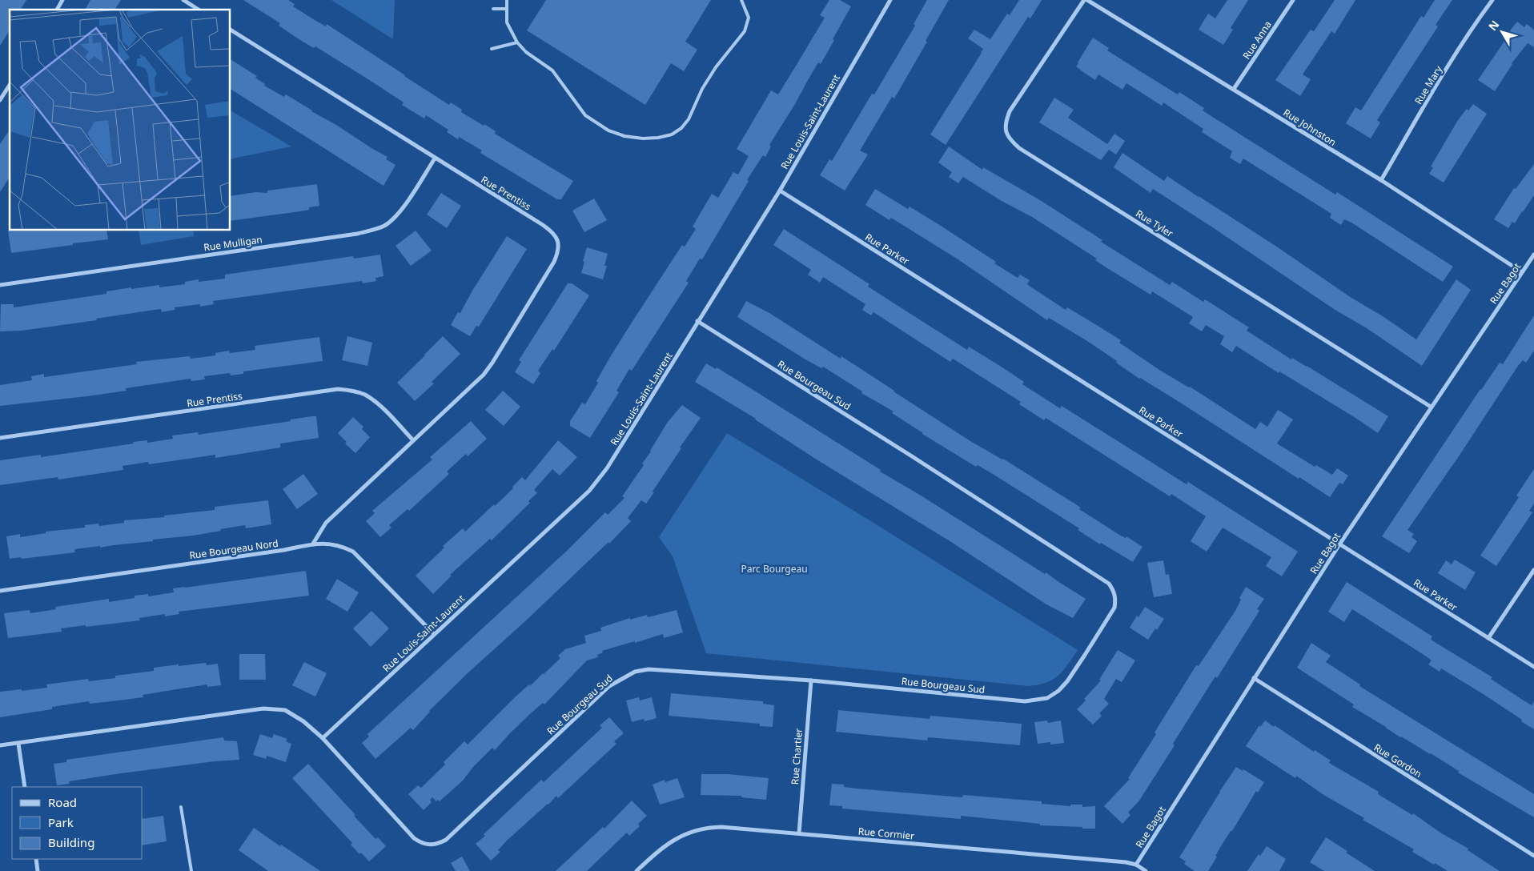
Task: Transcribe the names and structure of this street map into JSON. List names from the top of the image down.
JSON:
{
  "streets": {
    "street": [
      "Rue Anna",
      "Rue Mary",
      "Rue Louis-Saint-Laurent",
      "Rue Johnston",
      "Rue Prentiss",
      "Rue Tyler",
      "Rue Mulligan",
      "Rue Parker",
      "Rue Bagot",
      "Rue Bourgeau Sud",
      "Rue Bourgeau Nord",
      "Rue Chartier",
      "Rue Gordon",
      "Rue Cormier"
    ]
  },
  "crossings": [
    ["Rue Anna", "Rue Johnston"],
    ["Rue Mary", "Rue Johnston"],
    ["Rue Louis-Saint-Laurent", "Rue Parker"],
    ["Rue Louis-Saint-Laurent", "Rue Bourgeau Sud"],
    ["Rue Louis-Saint-Laurent", "Rue Bourgeau Nord"],
    ["Rue Johnston", "Rue Bagot"],
    ["Rue Prentiss", "Rue Mulligan"],
    ["Rue Prentiss", "Rue Bourgeau Nord"],
    ["Rue Tyler", "Rue Bagot"],
    ["Rue Parker", "Rue Bagot"],
    ["Rue Bagot", "Rue Gordon"],
    ["Rue Bagot", "Rue Cormier"],
    ["Rue Bourgeau Sud", "Rue Chartier"],
    ["Rue Chartier", "Rue Cormier"]
  ],
  "parks": ["Parc Bourgeau"],
  "legend": ["Road", "Park", "Building"],
  "north": "top left"
}
